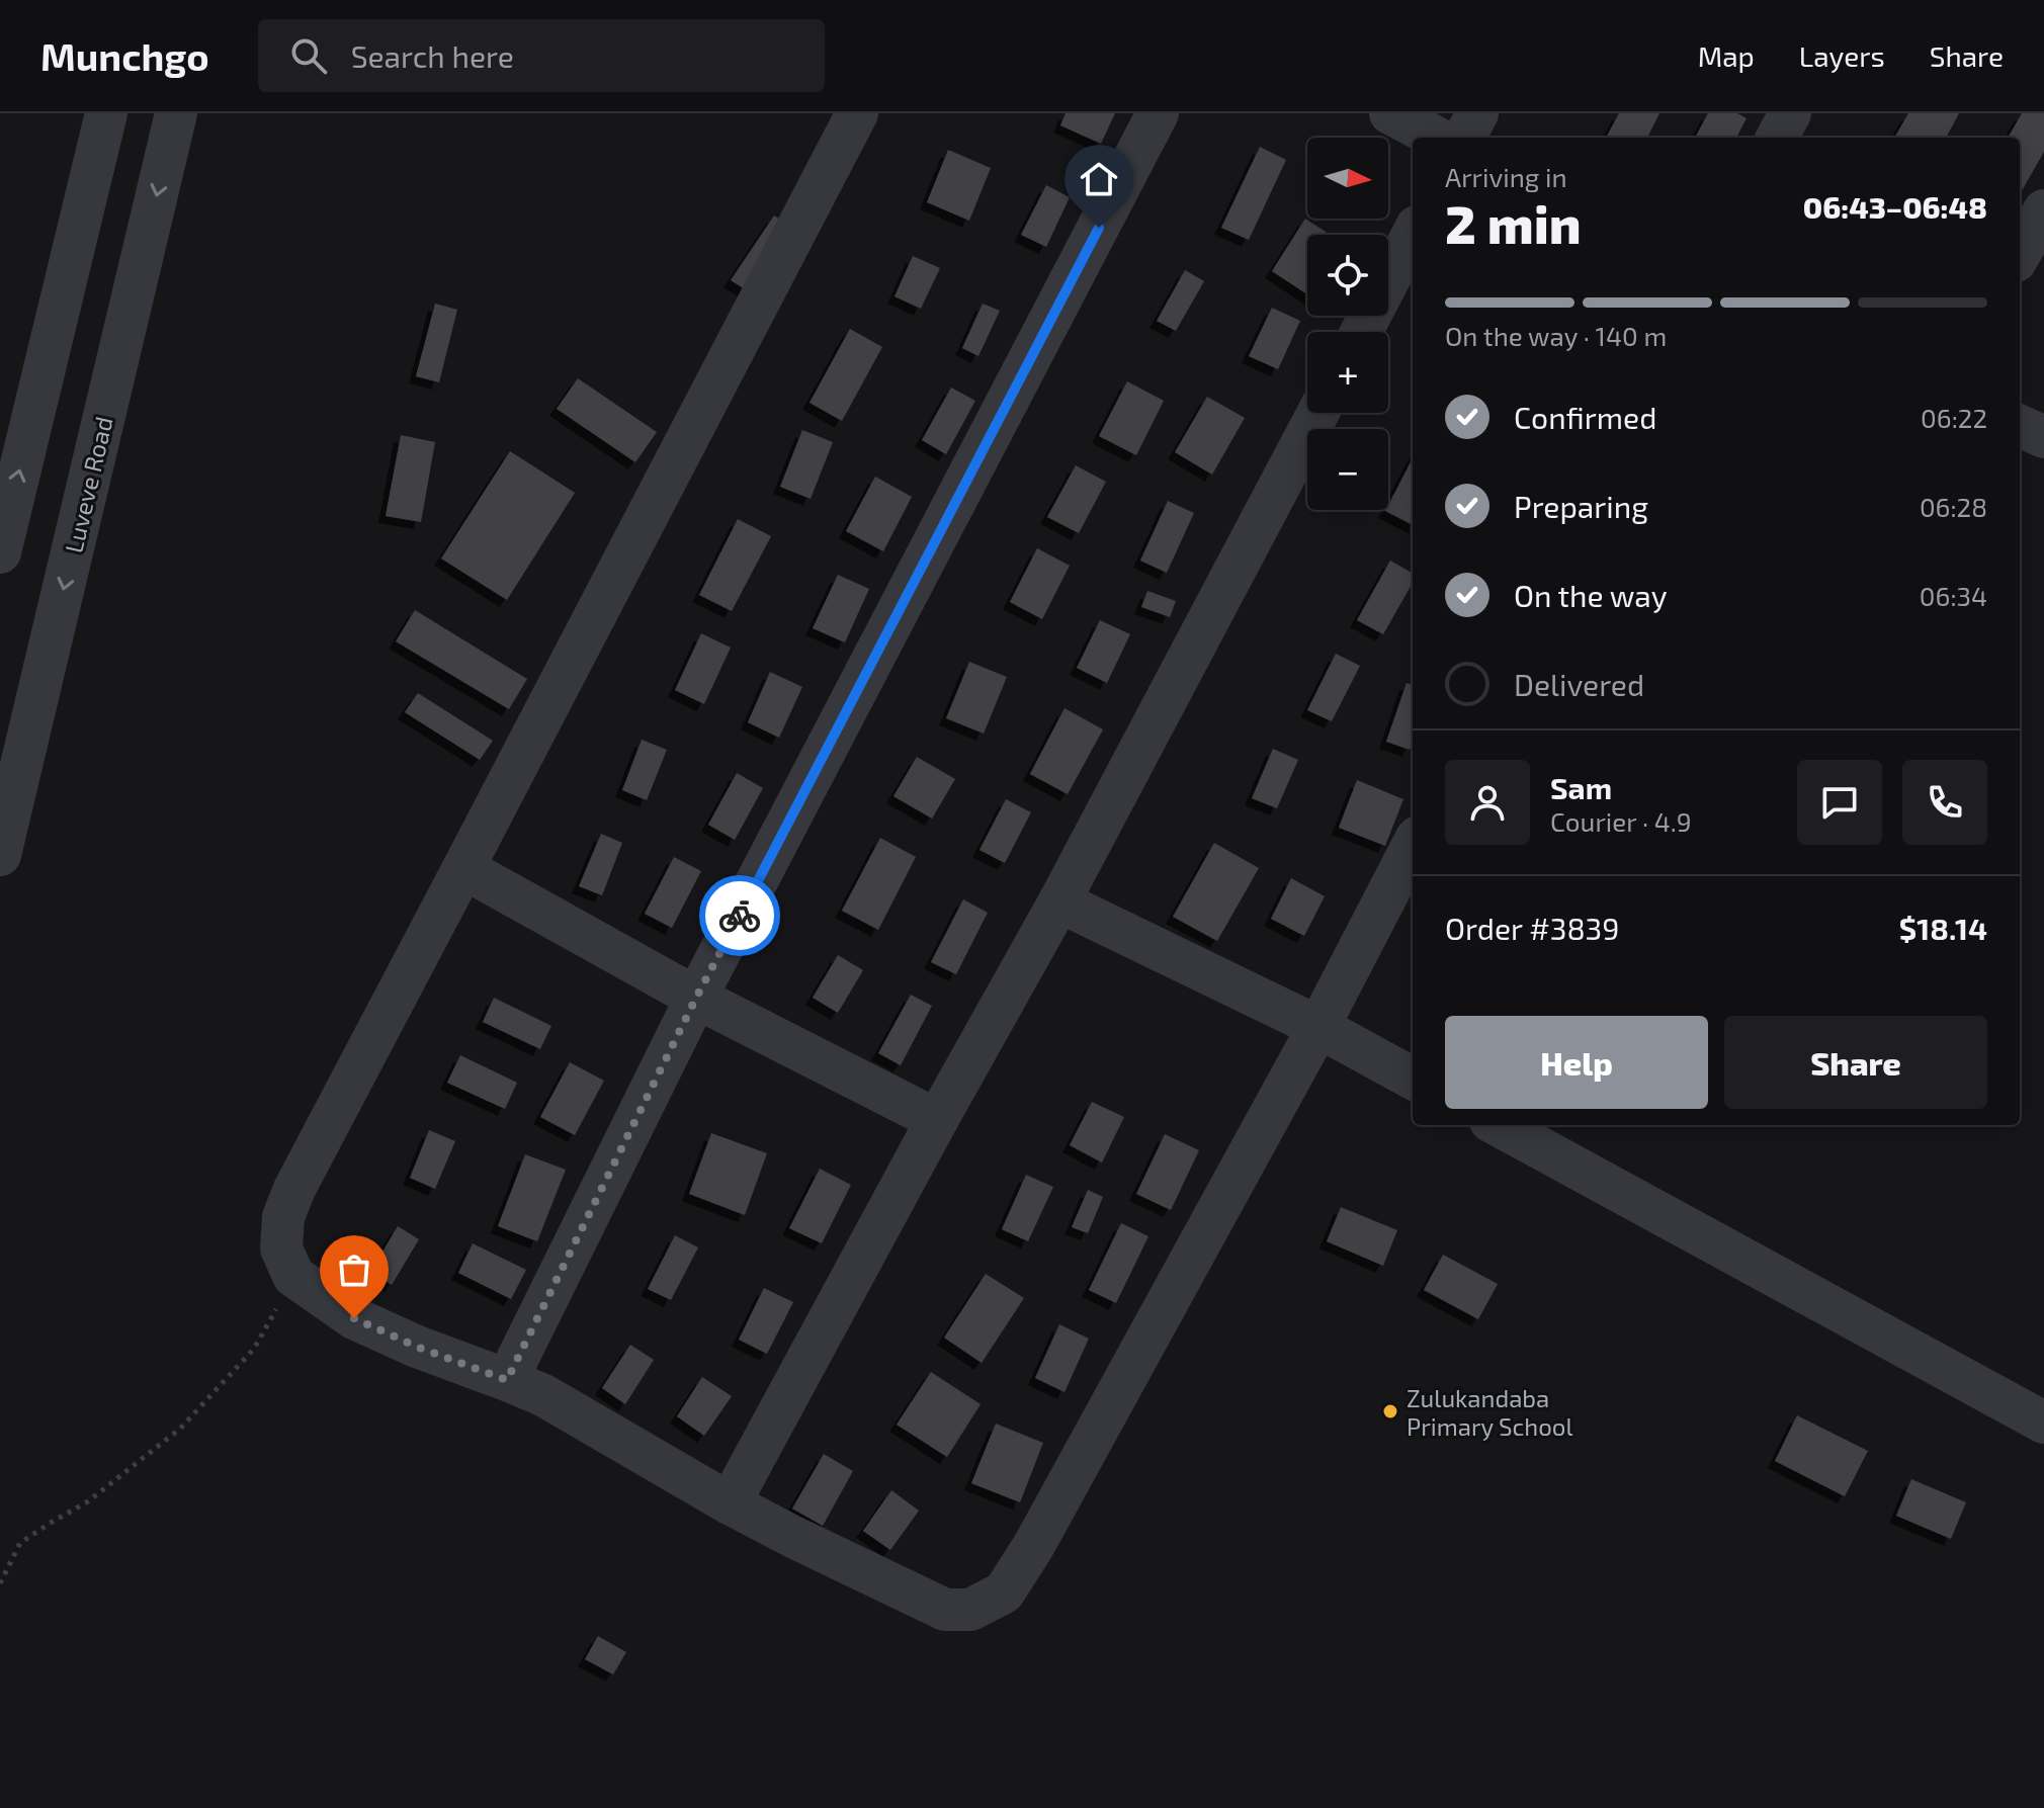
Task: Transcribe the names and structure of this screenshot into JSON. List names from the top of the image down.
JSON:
{
  "streets": {
    "street": ["Luveve Road"]
  },
  "places": ["Zulukandaba Primary School"],
  "north": "right",
  "page": {
    "header": "Munchgo",
    "search": "Search here",
    "nav": ["Map", "Layers", "Share"],
    "map_buttons": ["+", "−"],
    "heading": ["2 min", "Arriving in", "06:43–06:48"],
    "panel": [
      "Sam",
      "Courier · 4.9",
      "Order #3839",
      "$18.14"
    ],
    "bar": "On the way · 140 m",
    "list": [
      ["Confirmed", "06:22"],
      ["Preparing", "06:28"],
      ["On the way", "06:34"],
      "Delivered"
    ],
    "buttons": ["Help", "Share"]
  }
}
